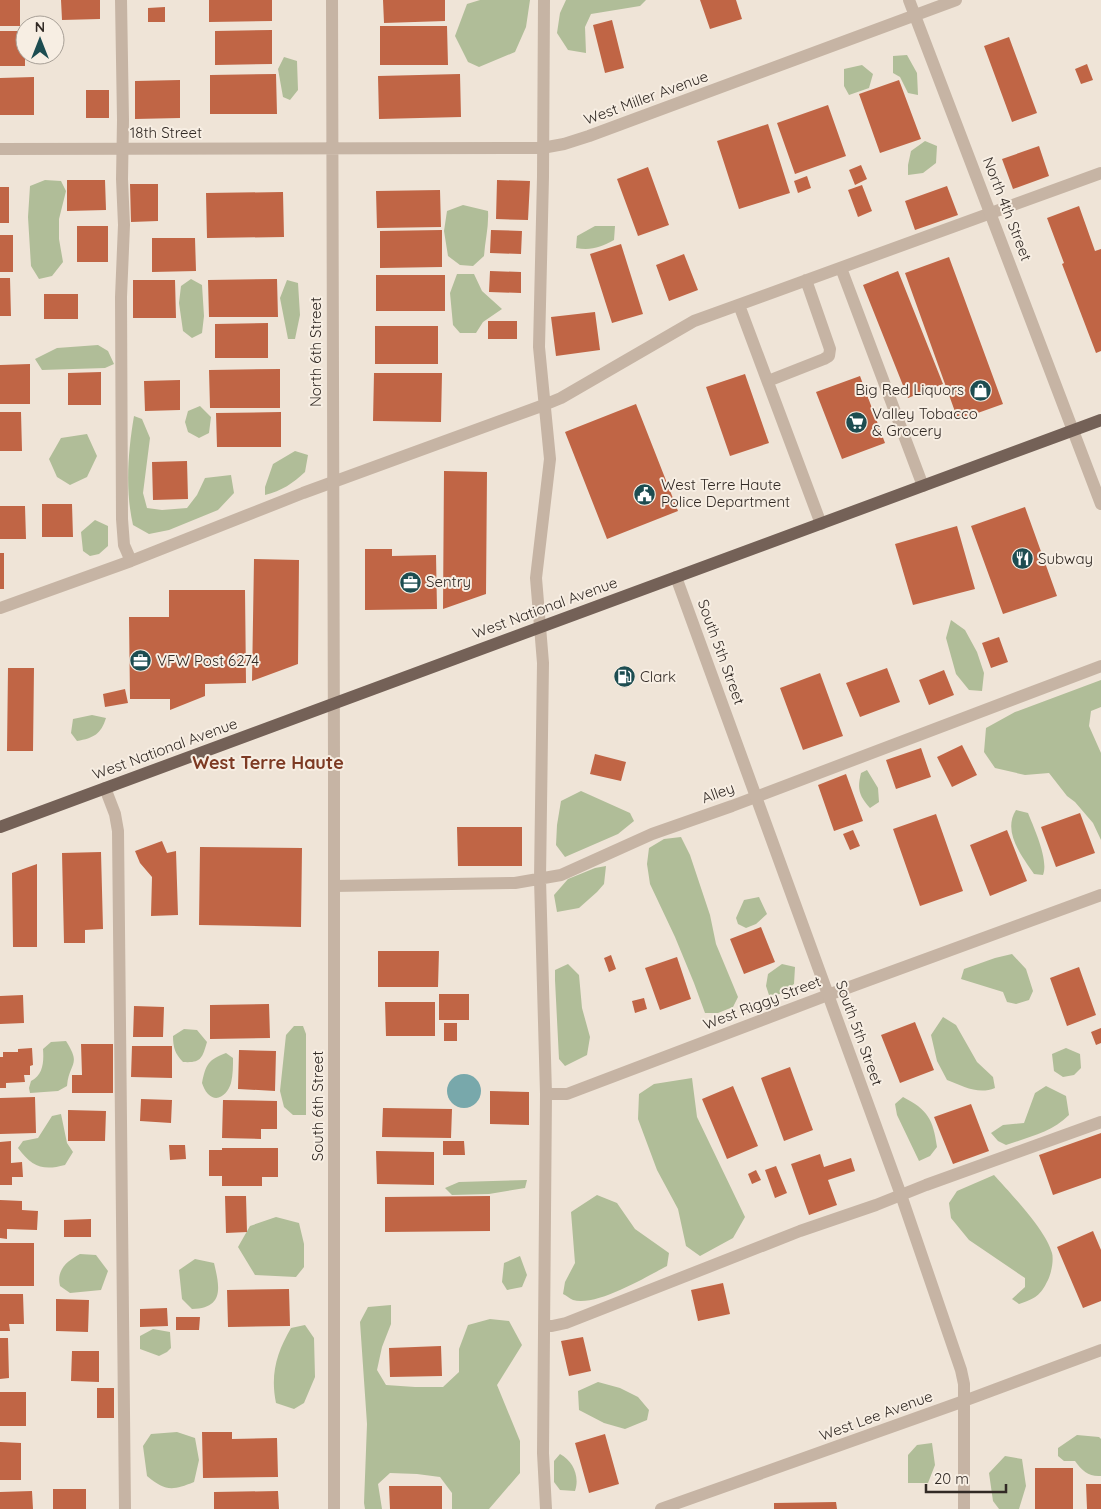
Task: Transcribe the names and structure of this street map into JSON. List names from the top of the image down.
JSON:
{
  "streets": {
    "main road": ["West National Avenue"],
    "street": [
      "West Miller Avenue",
      "18th Street",
      "North 4th Street",
      "North 6th Street",
      "South 5th Street",
      "Alley",
      "West Riggy Street",
      "South 6th Street",
      "West Lee Avenue"
    ]
  },
  "crossings": [
    ["West Miller Avenue", "18th Street"],
    ["West Miller Avenue", "North 4th Street"],
    ["West Miller Avenue", "North 6th Street"],
    ["18th Street", "North 6th Street"],
    ["North 4th Street", "West National Avenue"],
    ["North 6th Street", "West National Avenue"],
    ["North 6th Street", "South 6th Street"],
    ["West National Avenue", "South 5th Street"],
    ["West National Avenue", "South 6th Street"],
    ["South 5th Street", "Alley"],
    ["South 5th Street", "West Riggy Street"],
    ["South 5th Street", "West Lee Avenue"],
    ["Alley", "South 6th Street"]
  ],
  "districts": ["West Terre Haute"],
  "places": {
    "shop": ["Big Red Liquors"],
    "supermarket": ["Valley Tobacco & Grocery"],
    "public building": ["West Terre Haute Police Department"],
    "restaurant": ["Subway"],
    "office": ["Sentry", "VFW Post 6274"],
    "fuel station": ["Clark"]
  },
  "scale_bar": "20 m",
  "north": "top"
}
